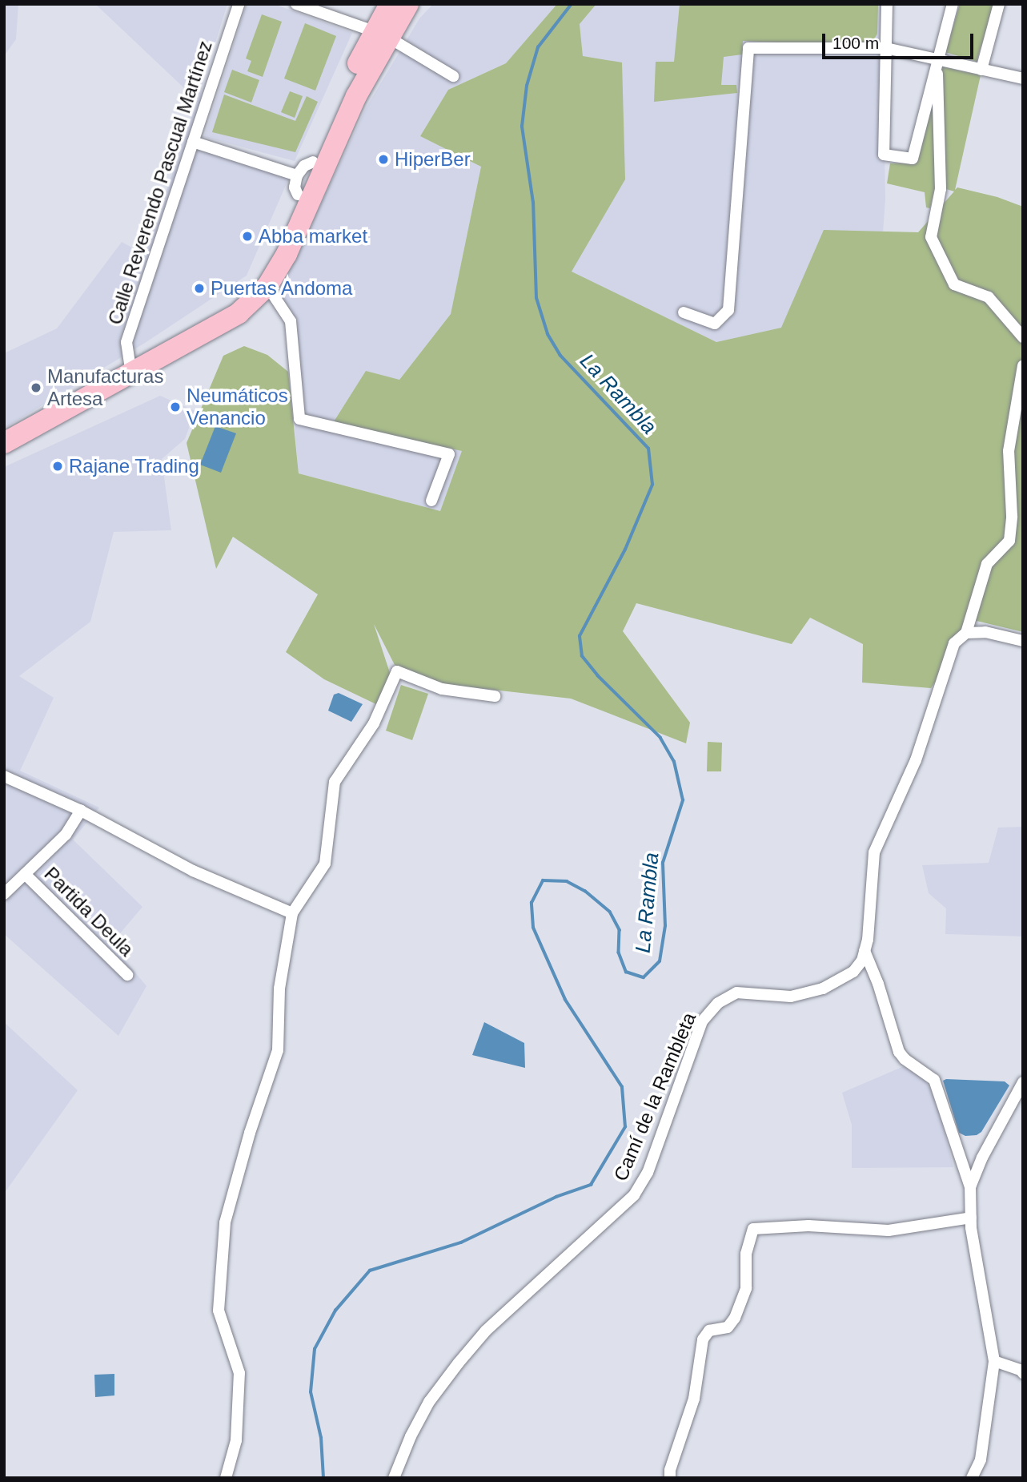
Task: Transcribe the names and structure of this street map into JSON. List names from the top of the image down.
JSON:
{
  "streets": {
    "street": ["Calle Reverendo Pascual Martínez", "Partida Deula", "Camí de la Rambleta"]
  },
  "water": ["La Rambla"],
  "places": [
    "HiperBer",
    "Abba market",
    "Puertas Andoma",
    "Manufacturas Artesa",
    "Neumáticos Venancio",
    "Rajane Trading"
  ],
  "scale_bar": "100 m"
}
